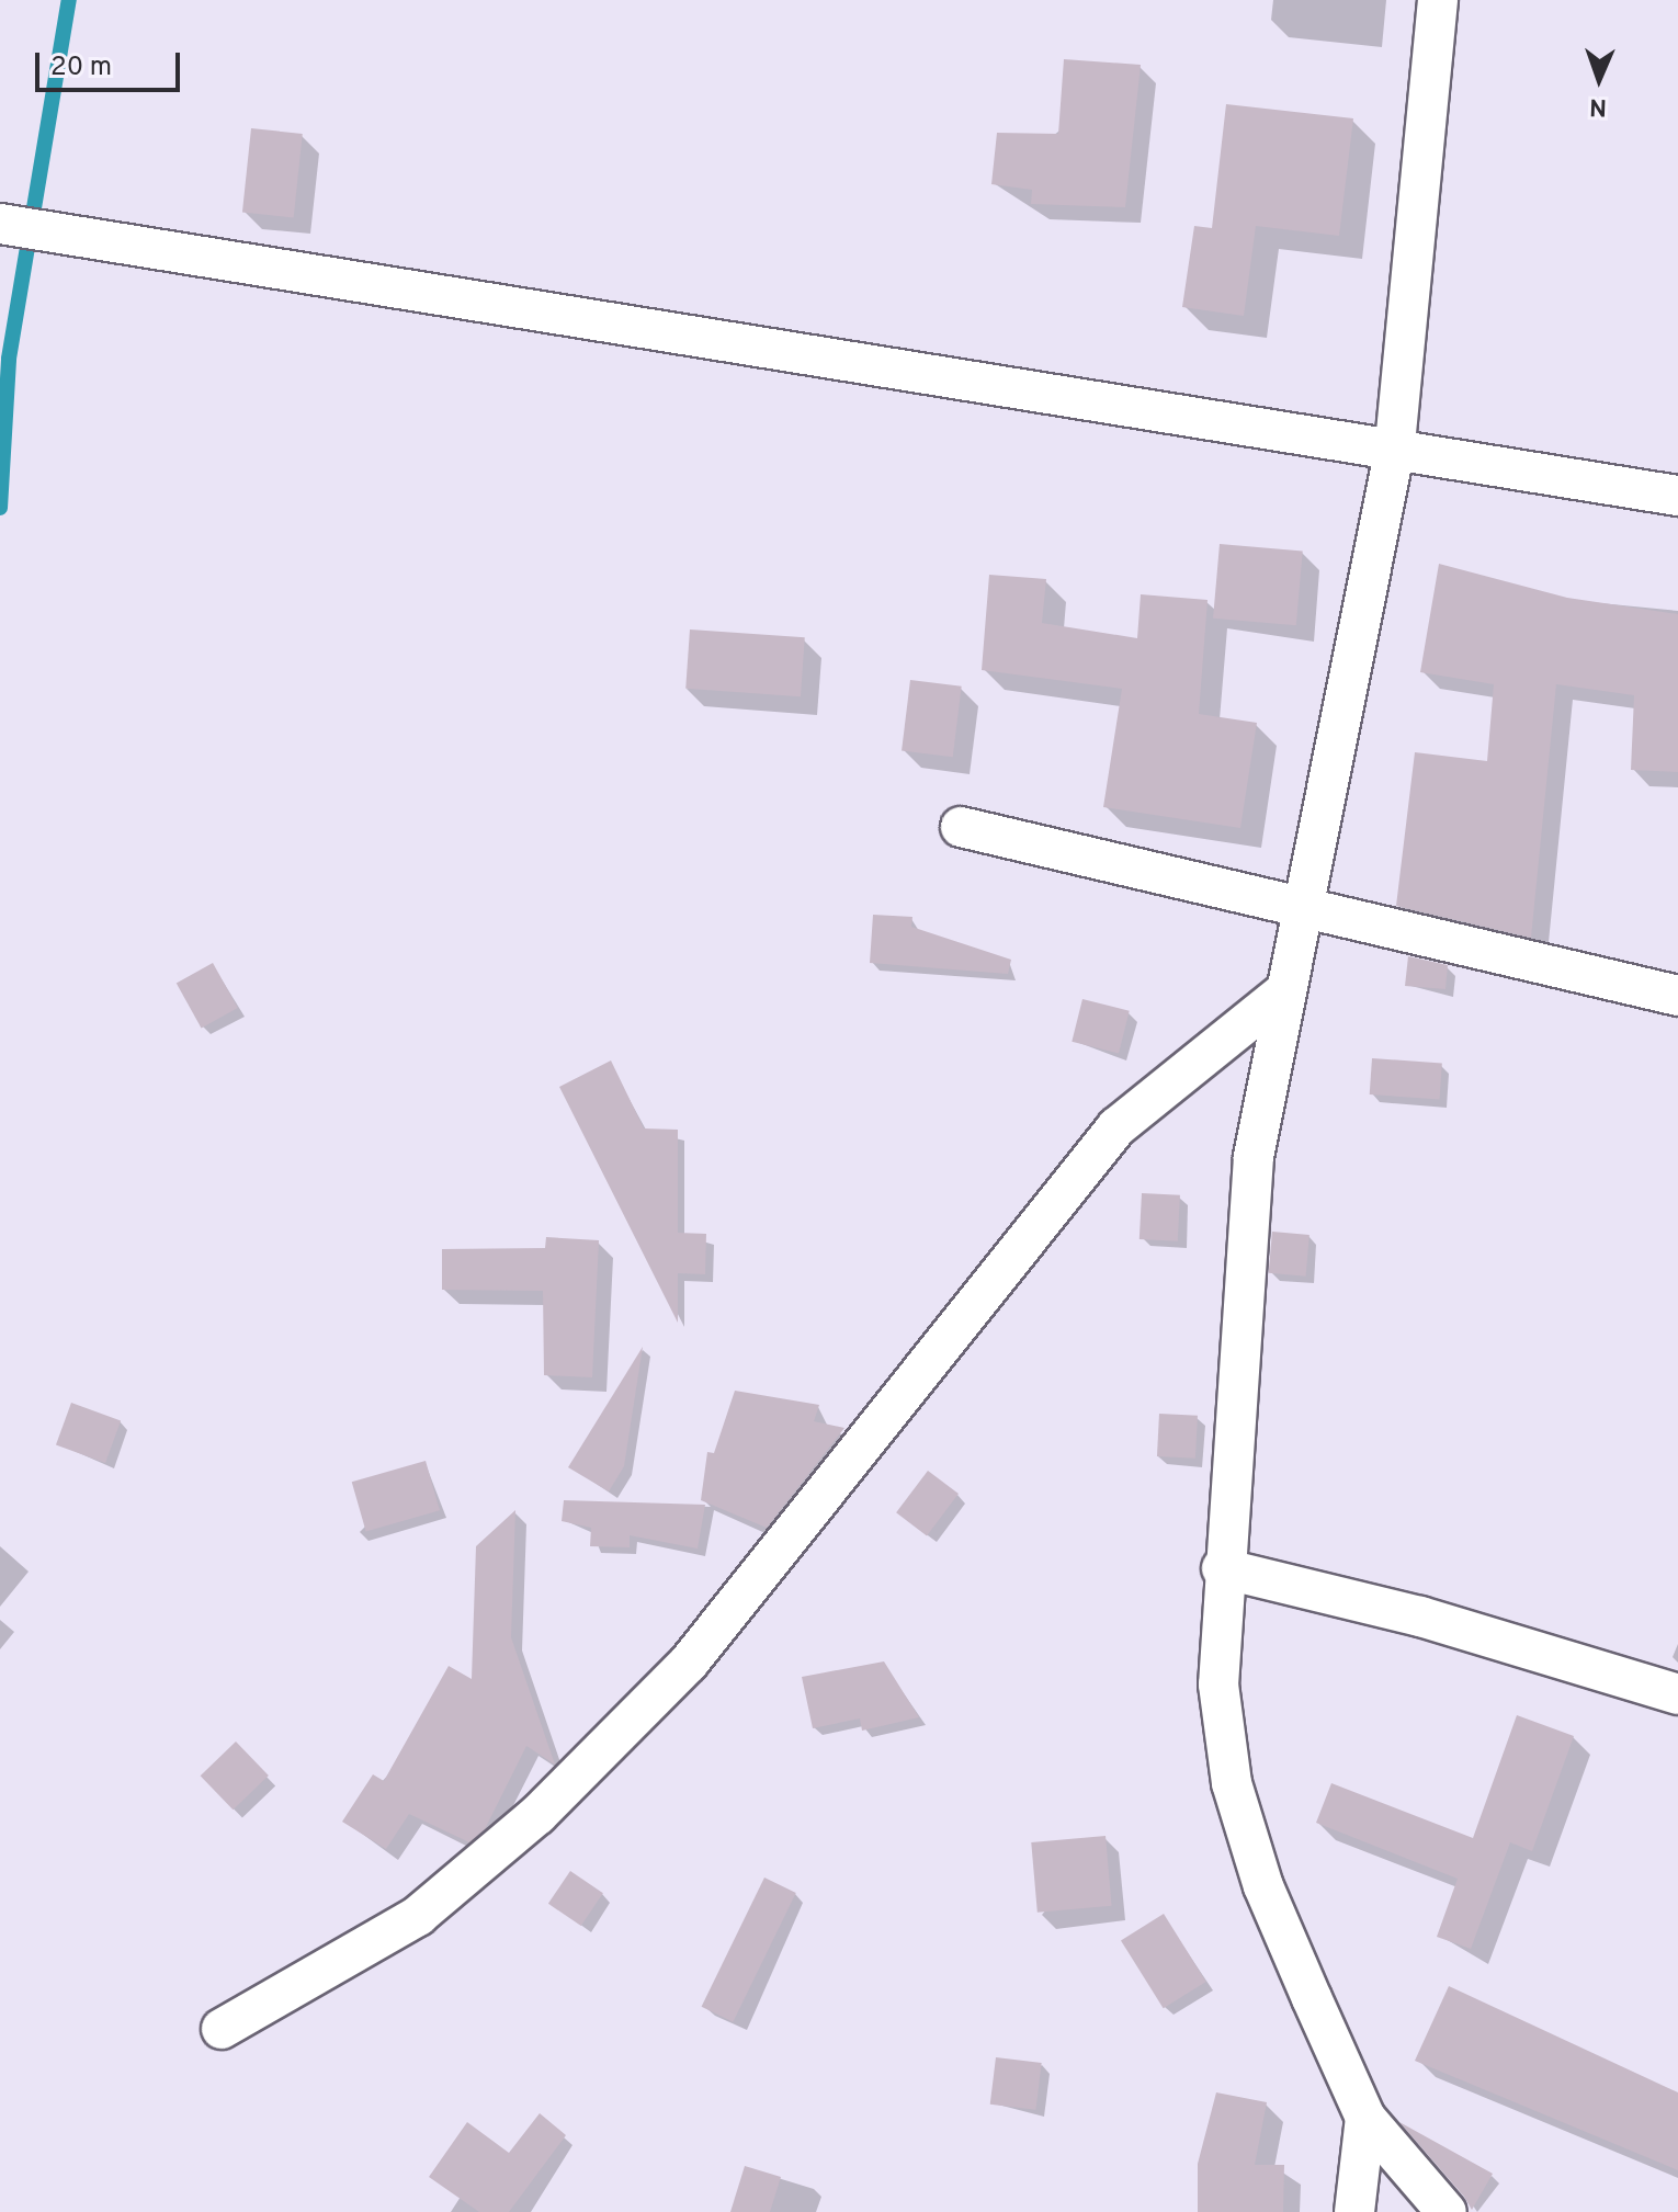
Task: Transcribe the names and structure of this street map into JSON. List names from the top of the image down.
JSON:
{
  "scale_bar": "20 m",
  "north": "bottom"
}
